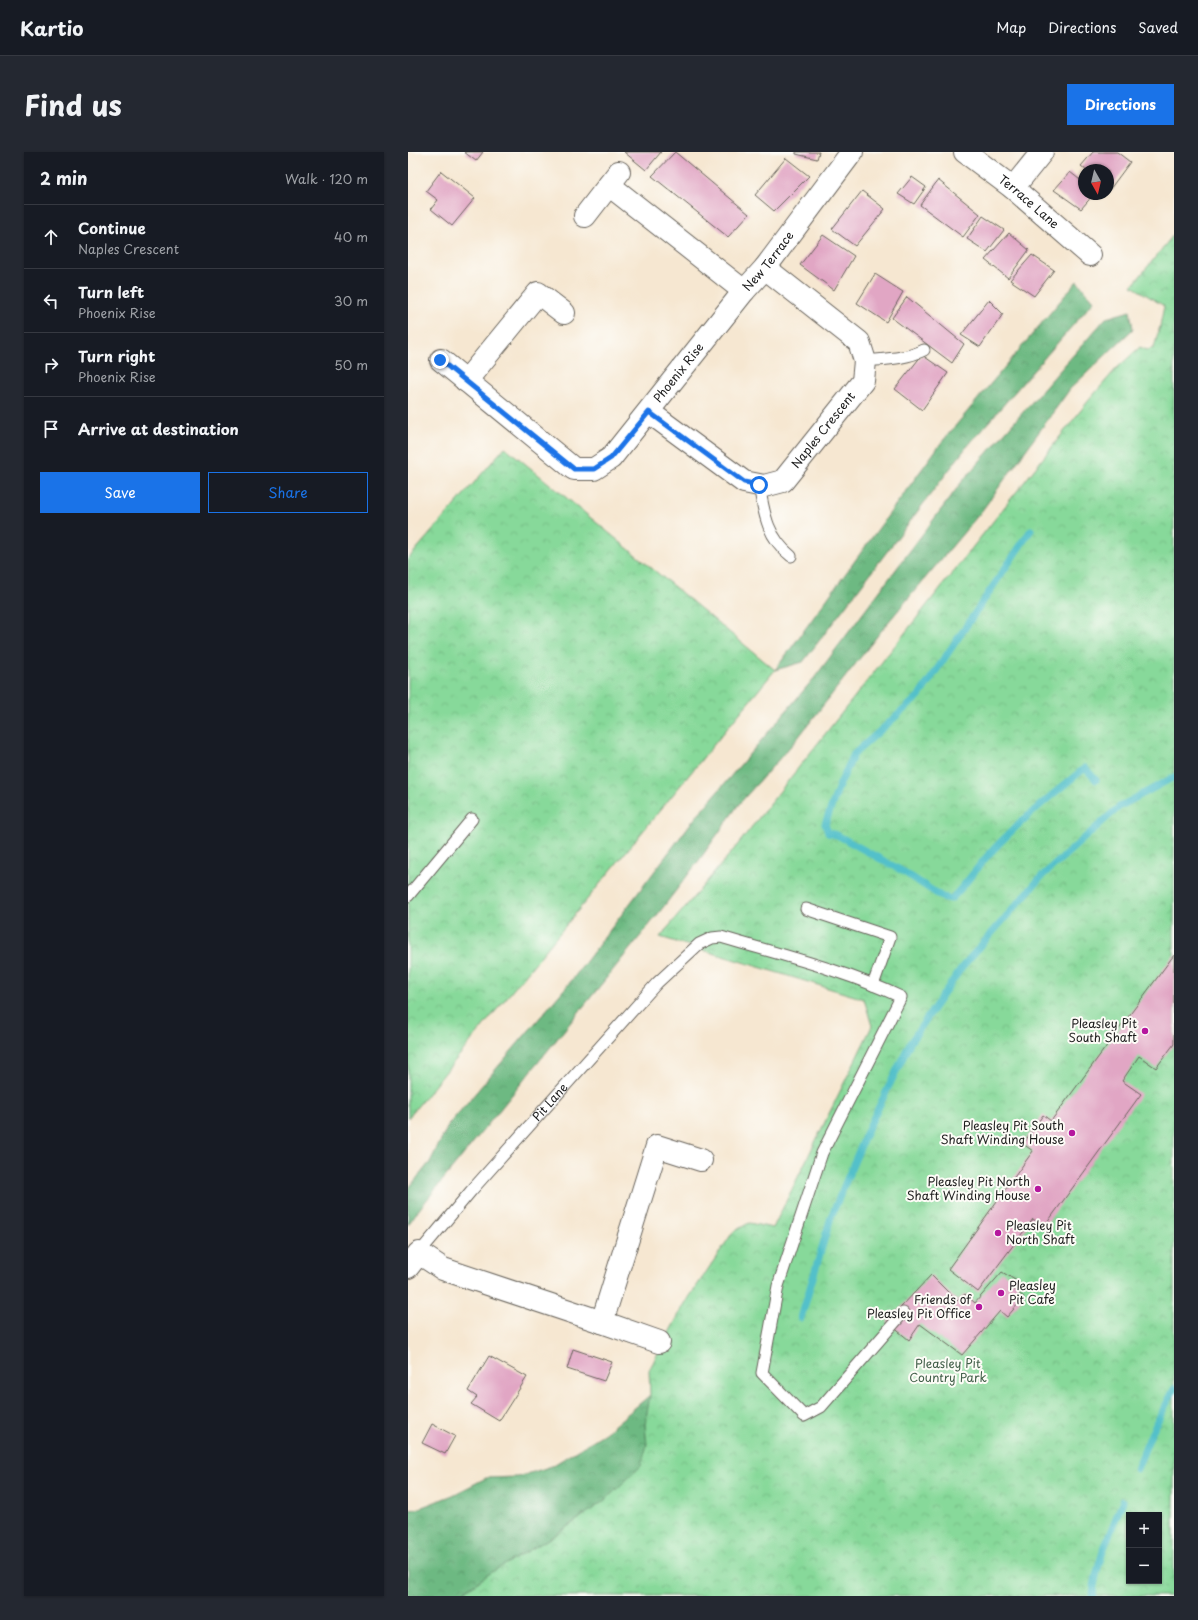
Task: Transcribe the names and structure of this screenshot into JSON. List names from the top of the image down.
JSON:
{
  "streets": {
    "street": [
      "Terrace Lane",
      "New Terrace",
      "Phoenix Rise",
      "Naples Crescent"
    ],
    "lane": ["Pit Lane"]
  },
  "crossings": [
    ["New Terrace", "Phoenix Rise"],
    ["New Terrace", "Naples Crescent"],
    ["Phoenix Rise", "Naples Crescent"]
  ],
  "parks": ["Pleasley Pit Country Park"],
  "places": [
    "Pleasley Pit South Shaft",
    "Pleasley Pit South Shaft Winding House",
    "Pleasley Pit North Shaft Winding House",
    "Pleasley Pit North Shaft",
    "Pleasley Pit Cafe",
    "Friends of Pleasley Pit Office"
  ],
  "north": "bottom",
  "page": {
    "header": "Kartio",
    "nav": ["Map", "Directions", "Saved"],
    "title": "Find us",
    "buttons": [
      "Directions",
      ["Save", "Share"]
    ],
    "heading": ["2 min", "Walk · 120 m"],
    "list": [
      ["Continue", "Naples Crescent", "40 m"],
      ["Turn left", "Phoenix Rise", "30 m"],
      ["Turn right", "Phoenix Rise", "50 m"],
      "Arrive at destination"
    ],
    "map_buttons": ["+", "−"]
  }
}
